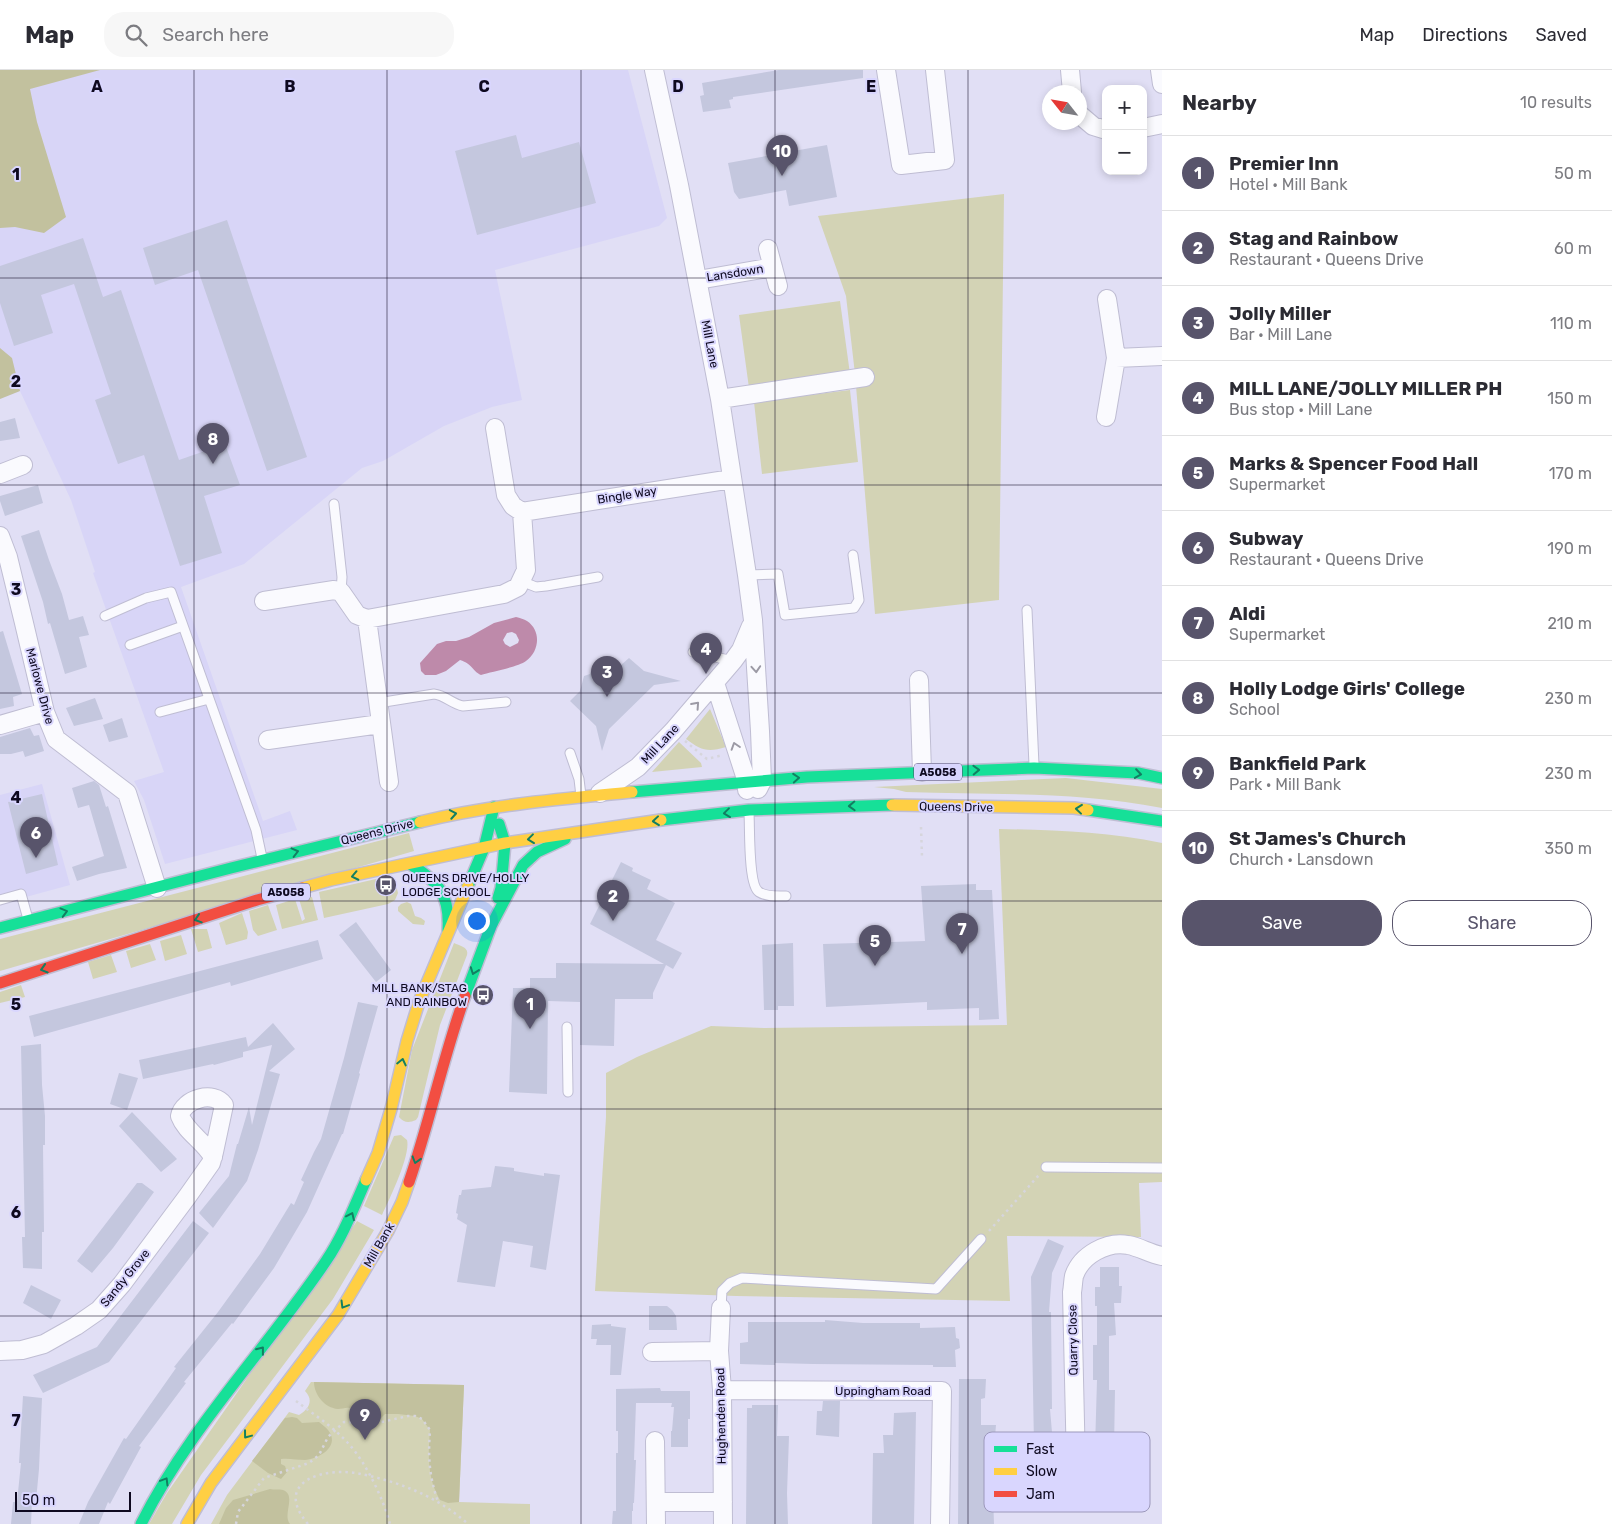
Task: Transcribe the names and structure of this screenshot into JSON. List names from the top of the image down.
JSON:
{
  "streets": {
    "main road": ["A5058", "Queens Drive", "Mill Bank"],
    "street": [
      "Lansdown",
      "Mill Lane",
      "Bingle Way",
      "Marlowe Drive",
      "Sandy Grove",
      "Quarry Close",
      "Uppingham Road",
      "Hughenden Road"
    ]
  },
  "crossings": [
    ["Lansdown", "Mill Lane"],
    ["Mill Lane", "Bingle Way"],
    ["Mill Lane", "Queens Drive"],
    ["Marlowe Drive", "Queens Drive"],
    ["Queens Drive", "Mill Bank"],
    ["Uppingham Road", "Hughenden Road"]
  ],
  "places": {
    "bus stop": ["QUEENS DRIVE/HOLLY LODGE SCHOOL", "MILL BANK/STAG AND RAINBOW"]
  },
  "legend": ["Fast", "Slow", "Jam"],
  "scale_bar": "50 m",
  "north": "top left",
  "page": {
    "header": "Map",
    "search": "Search here",
    "nav": ["Map", "Directions", "Saved"],
    "heading": ["Nearby", "10 results"],
    "map_buttons": ["+", "−"],
    "pins": [
      "10",
      "8",
      "4",
      "3",
      "6",
      "2",
      "7",
      "5",
      "1",
      "9"
    ],
    "list": [
      {
        "mark": "1",
        "name": "Premier Inn",
        "note": "Hotel · Mill Bank",
        "value": "50 m"
      },
      {
        "mark": "2",
        "name": "Stag and Rainbow",
        "note": "Restaurant · Queens Drive",
        "value": "60 m"
      },
      {
        "mark": "3",
        "name": "Jolly Miller",
        "note": "Bar · Mill Lane",
        "value": "110 m"
      },
      {
        "mark": "4",
        "name": "MILL LANE/JOLLY MILLER PH",
        "note": "Bus stop · Mill Lane",
        "value": "150 m"
      },
      {
        "mark": "5",
        "name": "Marks & Spencer Food Hall",
        "note": "Supermarket",
        "value": "170 m"
      },
      {
        "mark": "6",
        "name": "Subway",
        "note": "Restaurant · Queens Drive",
        "value": "190 m"
      },
      {
        "mark": "7",
        "name": "Aldi",
        "note": "Supermarket",
        "value": "210 m"
      },
      {
        "mark": "8",
        "name": "Holly Lodge Girls' College",
        "note": "School",
        "value": "230 m"
      },
      {
        "mark": "9",
        "name": "Bankfield Park",
        "note": "Park · Mill Bank",
        "value": "230 m"
      },
      {
        "mark": "10",
        "name": "St James's Church",
        "note": "Church · Lansdown",
        "value": "350 m"
      }
    ],
    "buttons": ["Save", "Share"],
    "scale": "50 m"
  },
  "grid": {
    "columns": [
      "A",
      "B",
      "C",
      "D",
      "E"
    ],
    "rows": [
      "1",
      "2",
      "3",
      "4",
      "5",
      "6",
      "7"
    ]
  }
}
